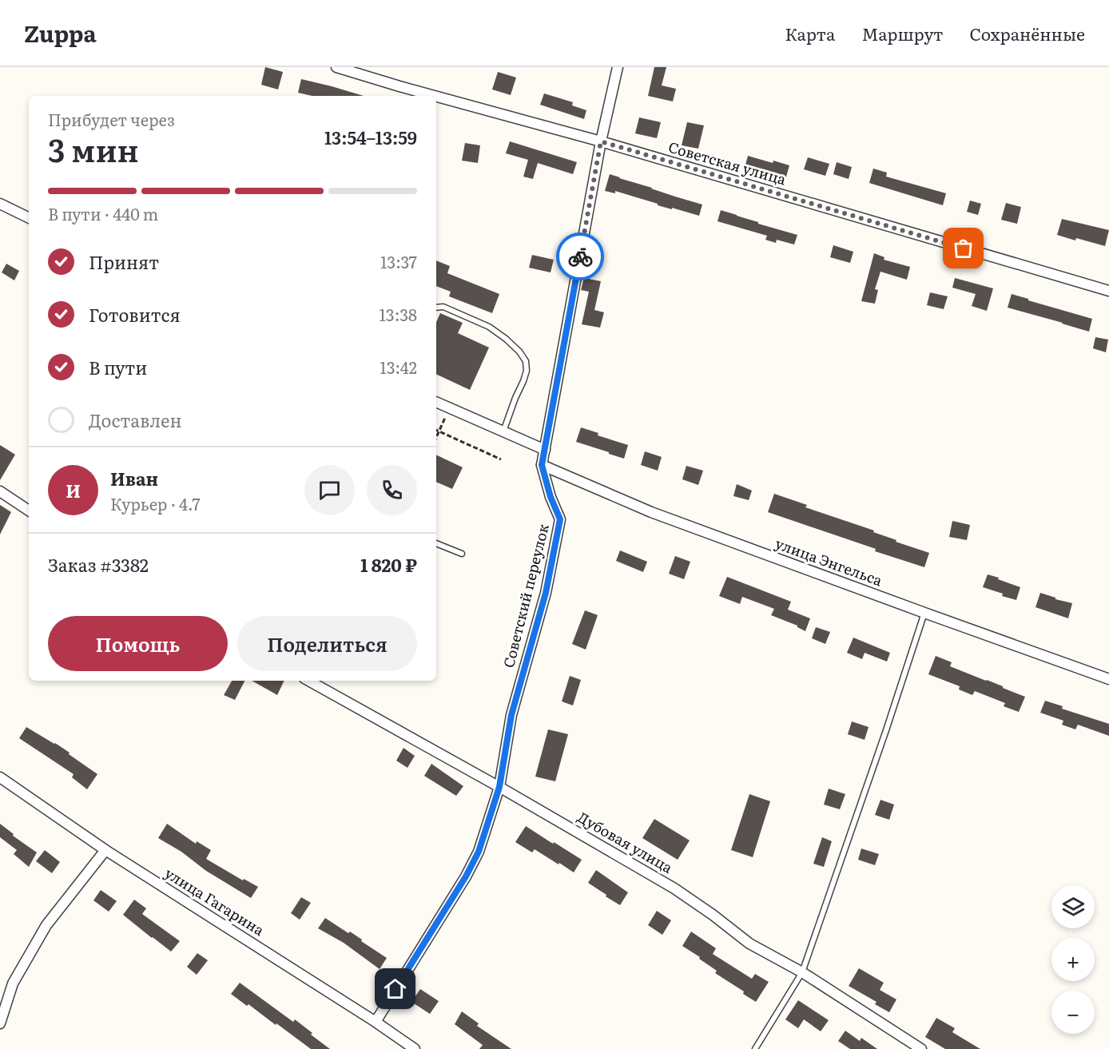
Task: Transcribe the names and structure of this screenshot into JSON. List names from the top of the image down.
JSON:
{
  "streets": {
    "street": [
      "Советская улица",
      "улица Энгельса",
      "Советский переулок",
      "Дубовая улица",
      "улица Гагарина"
    ]
  },
  "crossings": [
    ["Советская улица", "Советский переулок"],
    ["улица Энгельса", "Советский переулок"],
    ["Советский переулок", "Дубовая улица"],
    ["Советский переулок", "улица Гагарина"]
  ],
  "page": {
    "header": "Zuppa",
    "nav": ["Карта", "Маршрут", "Сохранённые"],
    "heading": ["3 мин", "Прибудет через", "13:54–13:59"],
    "panel": [
      "Иван",
      "Курьер · 4.7",
      "Заказ #3382",
      "1 820 ₽"
    ],
    "bar": "В пути · 440 m",
    "list": [
      ["Принят", "13:37"],
      ["Готовится", "13:38"],
      ["В пути", "13:42"],
      "Доставлен"
    ],
    "round": "И",
    "buttons": ["Помощь", "Поделиться"],
    "map_buttons": ["+", "−"]
  }
}
